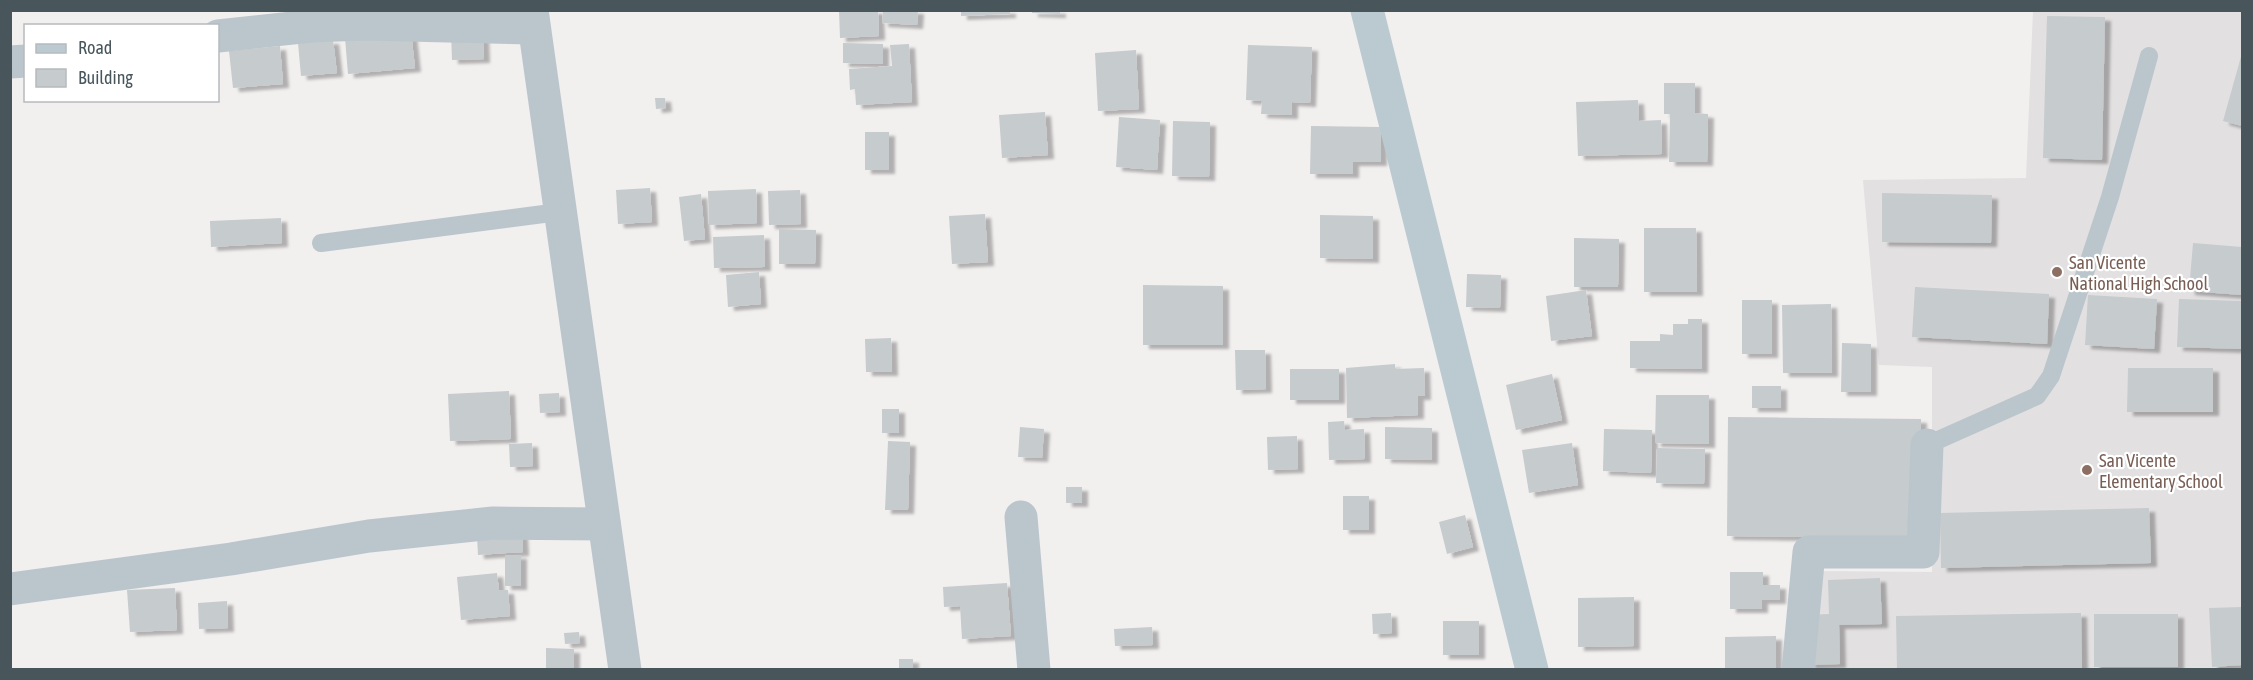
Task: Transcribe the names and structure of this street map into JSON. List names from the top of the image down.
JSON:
{
  "places": ["San Vicente National High School", "San Vicente Elementary School"],
  "legend": ["Road", "Building"]
}
